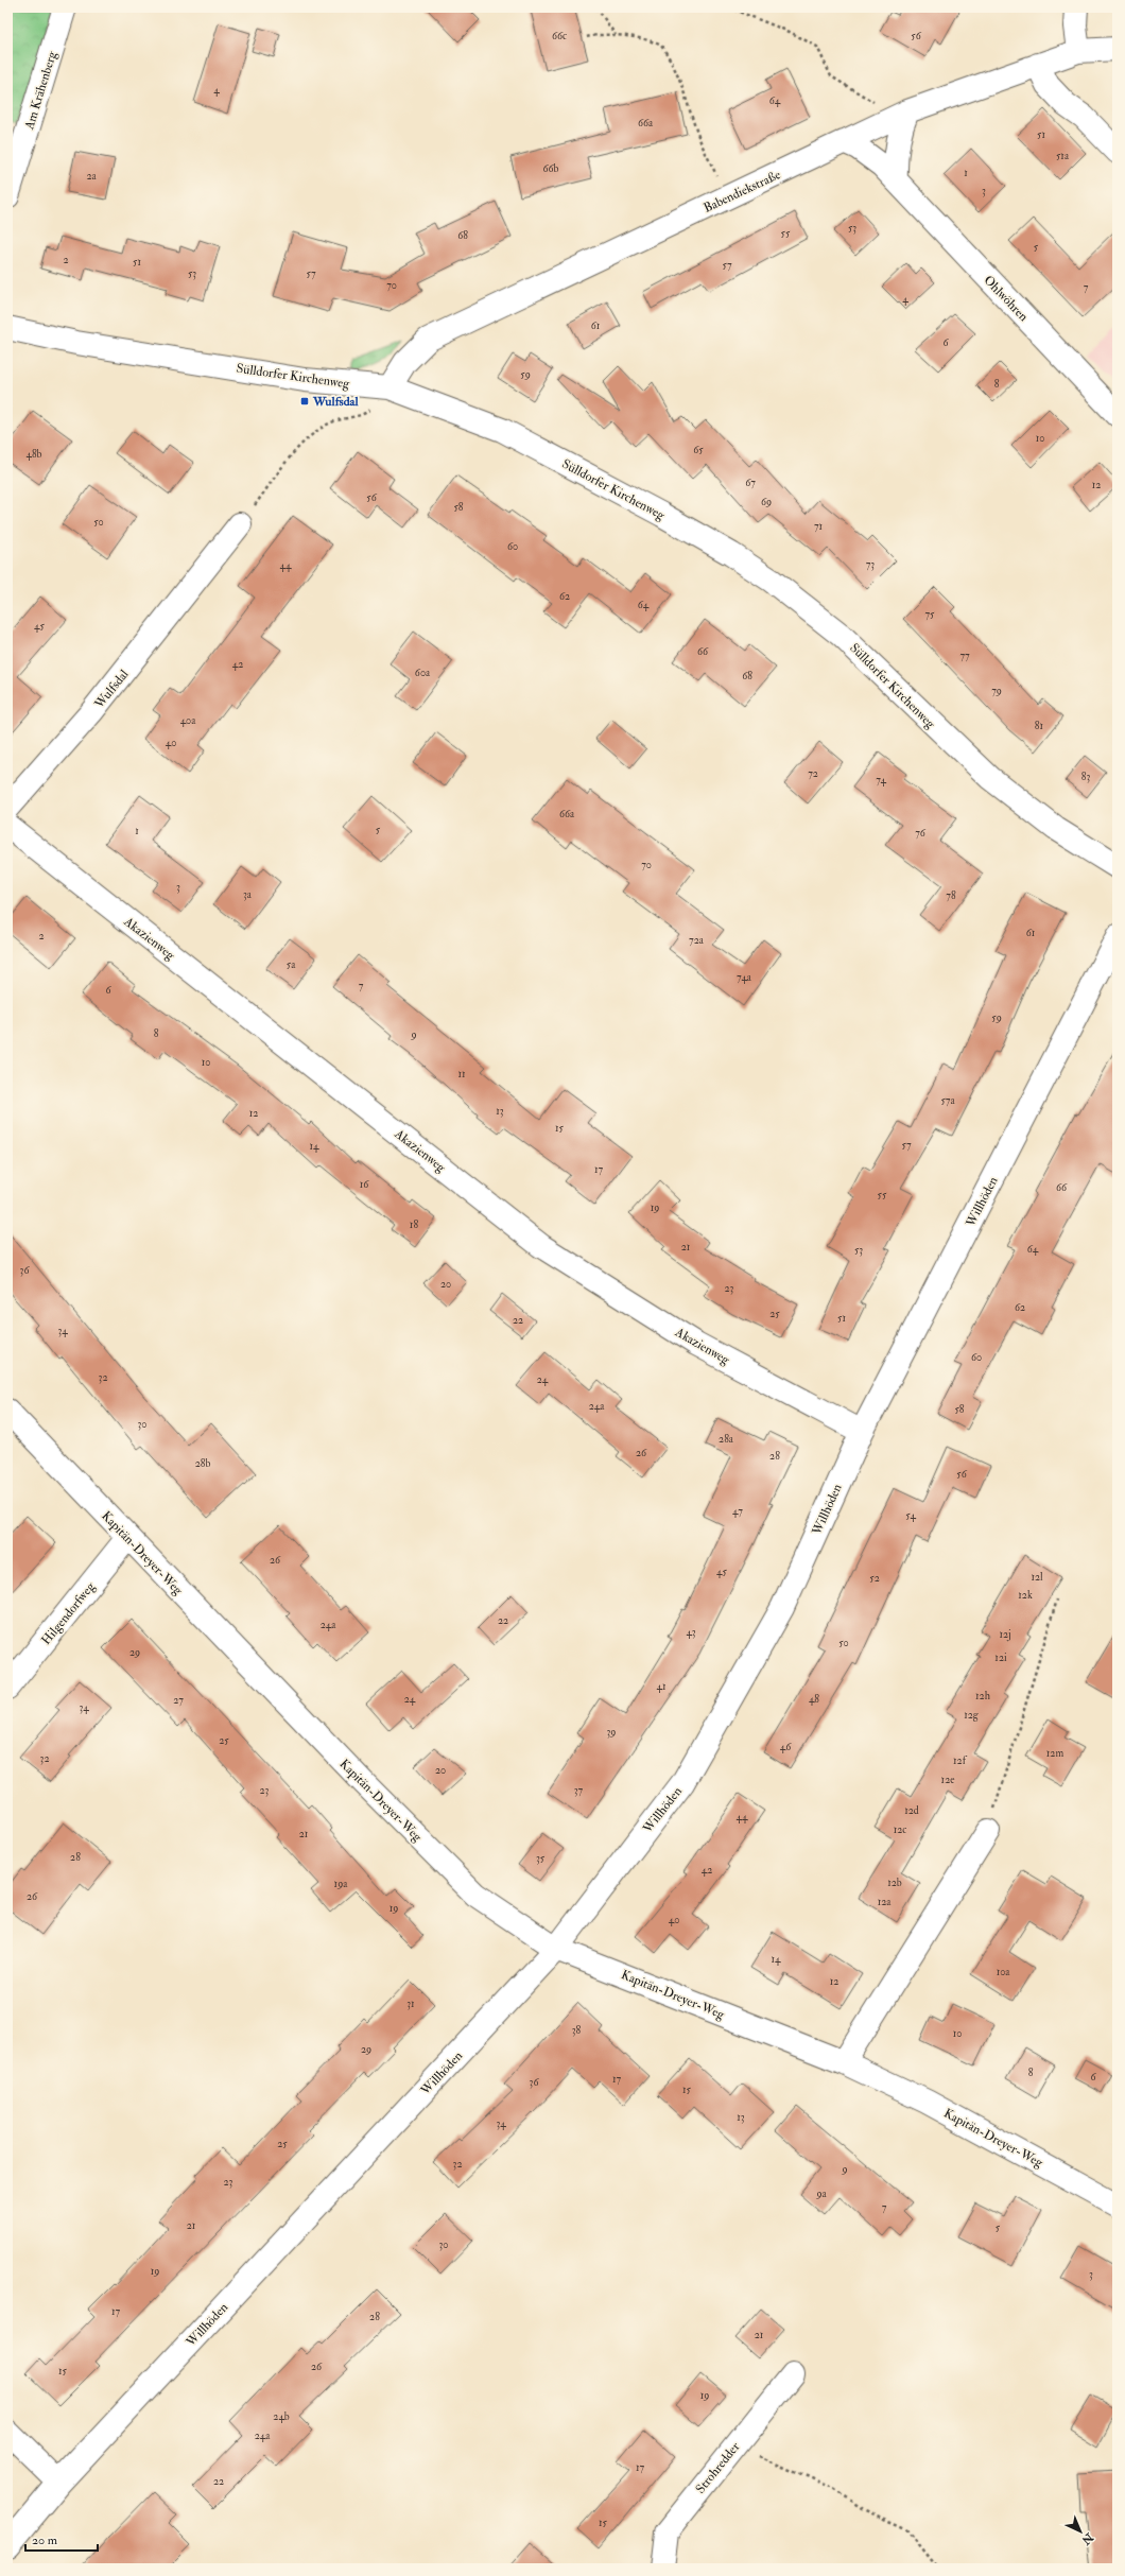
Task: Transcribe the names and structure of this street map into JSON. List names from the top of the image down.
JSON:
{
  "streets": {
    "street": [
      "Am Krähenberg",
      "Babendiekstraße",
      "Ohlwöhren",
      "Sülldorfer Kirchenweg",
      "Wulfsdal",
      "Akazienweg",
      "Willhöden",
      "Kapitän-Dreyer-Weg",
      "Hilgendorfweg",
      "Strohredder"
    ]
  },
  "crossings": [
    ["Babendiekstraße", "Ohlwöhren"],
    ["Babendiekstraße", "Sülldorfer Kirchenweg"],
    ["Akazienweg", "Willhöden"],
    ["Willhöden", "Kapitän-Dreyer-Weg"],
    ["Kapitän-Dreyer-Weg", "Hilgendorfweg"]
  ],
  "places": {
    "transit": ["Wulfsdal"]
  },
  "house_numbers": [
    "66c",
    "56",
    "4",
    "64",
    "66a",
    "51",
    "51a",
    "66b",
    "1",
    "2a",
    "3",
    "53",
    "55",
    "68",
    "5",
    "2",
    "51",
    "57",
    "53",
    "57",
    "70",
    "7",
    "4",
    "61",
    "6",
    "59",
    "8",
    "10",
    "65",
    "48b",
    "67",
    "12",
    "56",
    "69",
    "58",
    "50",
    "71",
    "60",
    "73",
    "44",
    "62",
    "64",
    "75",
    "45",
    "66",
    "77",
    "42",
    "60a",
    "68",
    "79",
    "40a",
    "81",
    "40",
    "72",
    "83",
    "74",
    "66a",
    "5",
    "1",
    "76",
    "70",
    "3",
    "3a",
    "78",
    "61",
    "2",
    "72a",
    "5a",
    "74a",
    "7",
    "6",
    "59",
    "8",
    "9",
    "10",
    "11",
    "57a",
    "13",
    "12",
    "15",
    "57",
    "14",
    "17",
    "16",
    "66",
    "55",
    "19",
    "18",
    "21",
    "64",
    "53",
    "36",
    "20",
    "23",
    "62",
    "25",
    "51",
    "22",
    "34",
    "60",
    "32",
    "24",
    "24a",
    "58",
    "30",
    "28a",
    "26",
    "28",
    "28b",
    "56",
    "47",
    "54",
    "26",
    "45",
    "12l",
    "52",
    "12k",
    "22",
    "24a",
    "43",
    "12j",
    "50",
    "29",
    "12i",
    "41",
    "12h",
    "24",
    "48",
    "27",
    "34",
    "12g",
    "39",
    "25",
    "46",
    "12m",
    "32",
    "12f",
    "20",
    "12e",
    "23",
    "37",
    "12d",
    "44",
    "12c",
    "21",
    "28",
    "35",
    "42",
    "12b",
    "19a",
    "26",
    "12a",
    "19",
    "40",
    "14",
    "10a",
    "12",
    "31",
    "38",
    "10",
    "29",
    "8",
    "6",
    "17",
    "36",
    "15",
    "13",
    "34",
    "25",
    "32",
    "9",
    "23",
    "9a",
    "7",
    "21",
    "5",
    "30",
    "19",
    "3",
    "17",
    "28",
    "21",
    "26",
    "15",
    "19",
    "24b",
    "24a",
    "17",
    "22",
    "15"
  ],
  "scale_bar": "20 m",
  "north": "bottom right"
}
